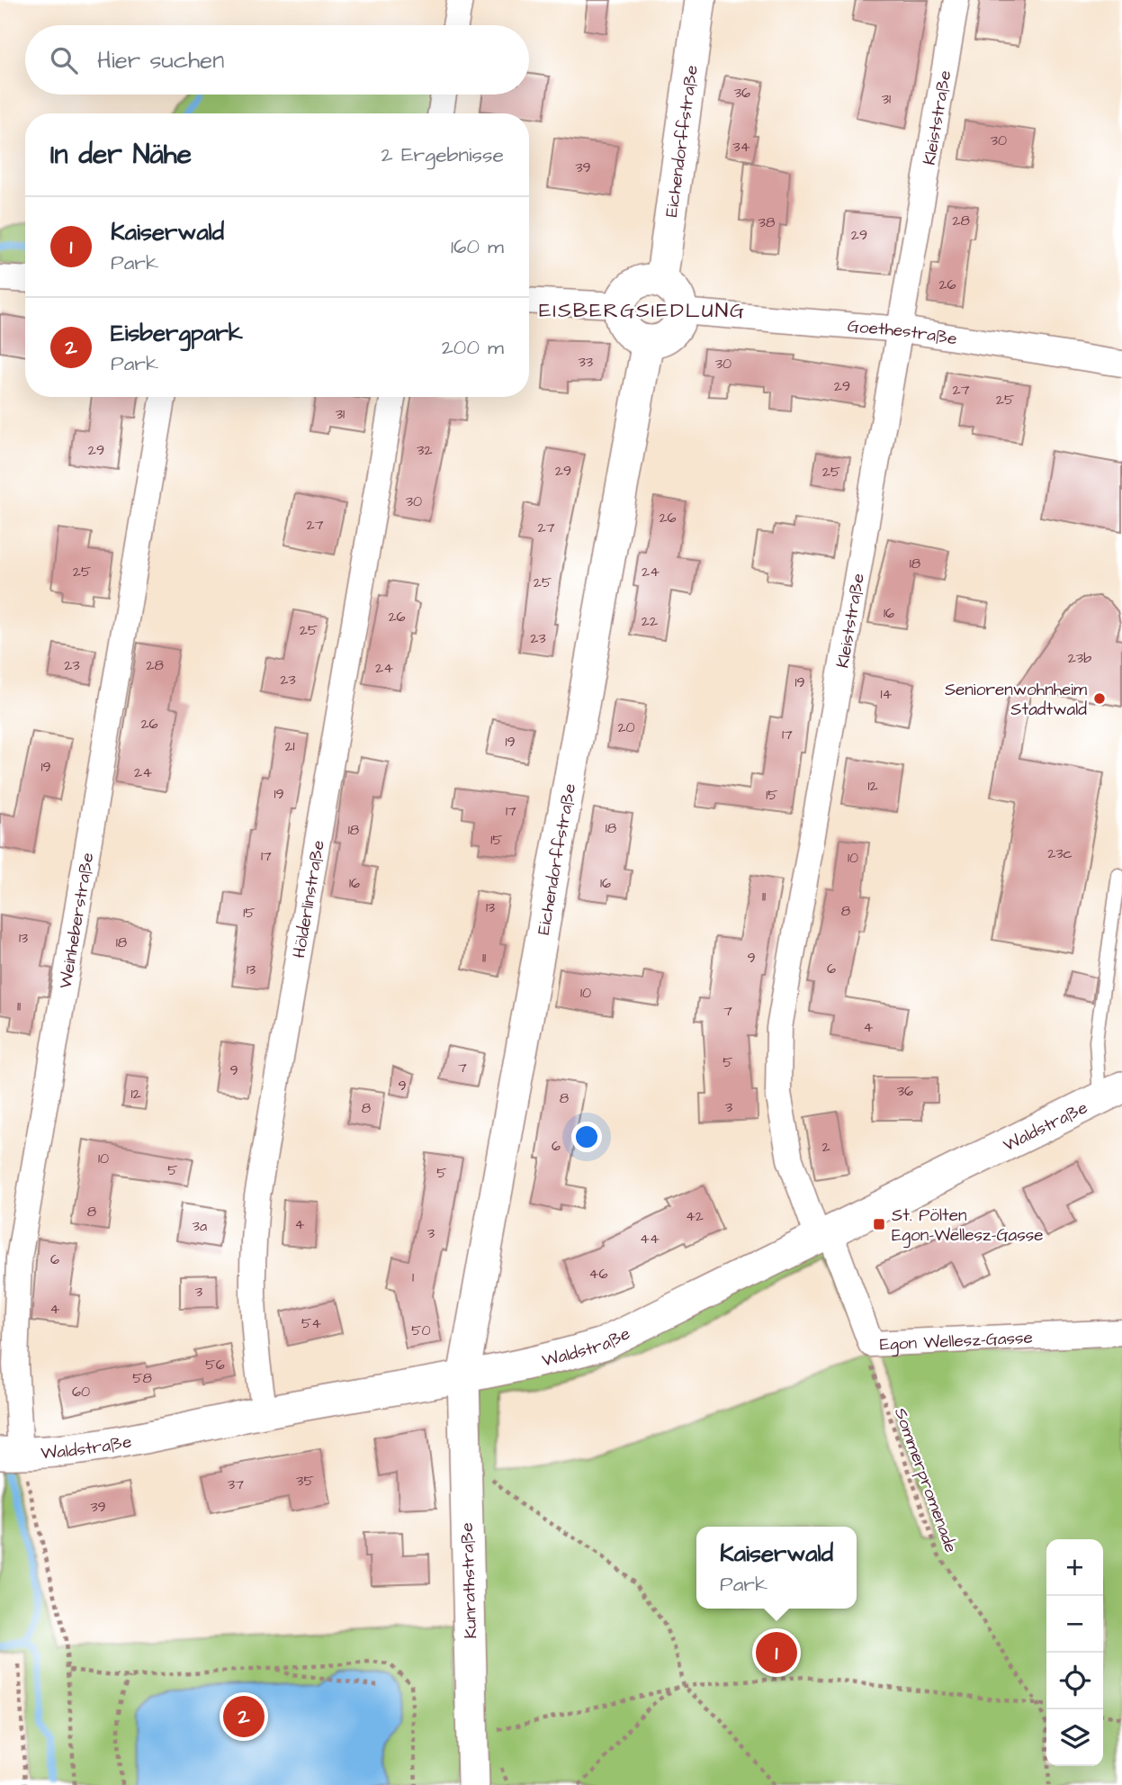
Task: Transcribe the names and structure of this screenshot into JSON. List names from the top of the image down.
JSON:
{
  "streets": {
    "street": [
      "Kleiststraße",
      "Eichendorffstraße",
      "Goethestraße",
      "Hölderlinstraße",
      "Weinheberstraße",
      "Waldstraße",
      "Egon Wellesz-Gasse",
      "Kunrathstraße"
    ],
    "path": ["Sommerpromenade"]
  },
  "crossings": [
    ["Kleiststraße", "Goethestraße"],
    ["Kleiststraße", "Waldstraße"],
    ["Kleiststraße", "Egon Wellesz-Gasse"],
    ["Eichendorffstraße", "Goethestraße"],
    ["Eichendorffstraße", "Waldstraße"],
    ["Eichendorffstraße", "Kunrathstraße"],
    ["Hölderlinstraße", "Waldstraße"],
    ["Weinheberstraße", "Waldstraße"],
    ["Waldstraße", "Egon Wellesz-Gasse"],
    ["Waldstraße", "Kunrathstraße"],
    ["Egon Wellesz-Gasse", "Sommerpromenade"]
  ],
  "districts": ["EISBERGSIEDLUNG"],
  "places": {
    "other": ["Seniorenwohnheim Stadtwald"],
    "transit": ["St. Pölten Egon-Wellesz-Gasse"]
  },
  "house_numbers": [
    "36",
    "31",
    "30",
    "34",
    "39",
    "28",
    "38",
    "29",
    "26",
    "33",
    "30",
    "29",
    "27",
    "25",
    "31",
    "29",
    "32",
    "29",
    "25",
    "30",
    "26",
    "27",
    "27",
    "18",
    "25",
    "24",
    "25",
    "16",
    "26",
    "22",
    "25",
    "23",
    "23b",
    "23",
    "28",
    "24",
    "23",
    "19",
    "14",
    "26",
    "20",
    "17",
    "19",
    "21",
    "19",
    "24",
    "12",
    "19",
    "15",
    "17",
    "18",
    "18",
    "15",
    "23c",
    "17",
    "10",
    "16",
    "16",
    "11",
    "13",
    "8",
    "15",
    "13",
    "18",
    "11",
    "9",
    "6",
    "13",
    "10",
    "11",
    "7",
    "4",
    "5",
    "7",
    "9",
    "9",
    "36",
    "12",
    "8",
    "3",
    "8",
    "6",
    "2",
    "10",
    "5",
    "5",
    "8",
    "42",
    "4",
    "3a",
    "3",
    "44",
    "6",
    "46",
    "1",
    "3",
    "4",
    "54",
    "50",
    "56",
    "58",
    "60",
    "35",
    "37",
    "39"
  ],
  "page": {
    "search": "Hier suchen",
    "heading": ["In der Nähe", "2 Ergebnisse"],
    "list": [
      {
        "mark": "1",
        "name": "Kaiserwald",
        "note": "Park",
        "value": "160 m"
      },
      {
        "mark": "2",
        "name": "Eisbergpark",
        "note": "Park",
        "value": "200 m"
      }
    ],
    "popup": ["Kaiserwald", "Park"],
    "map_buttons": ["+", "−"],
    "pins": ["1", "2"]
  }
}
